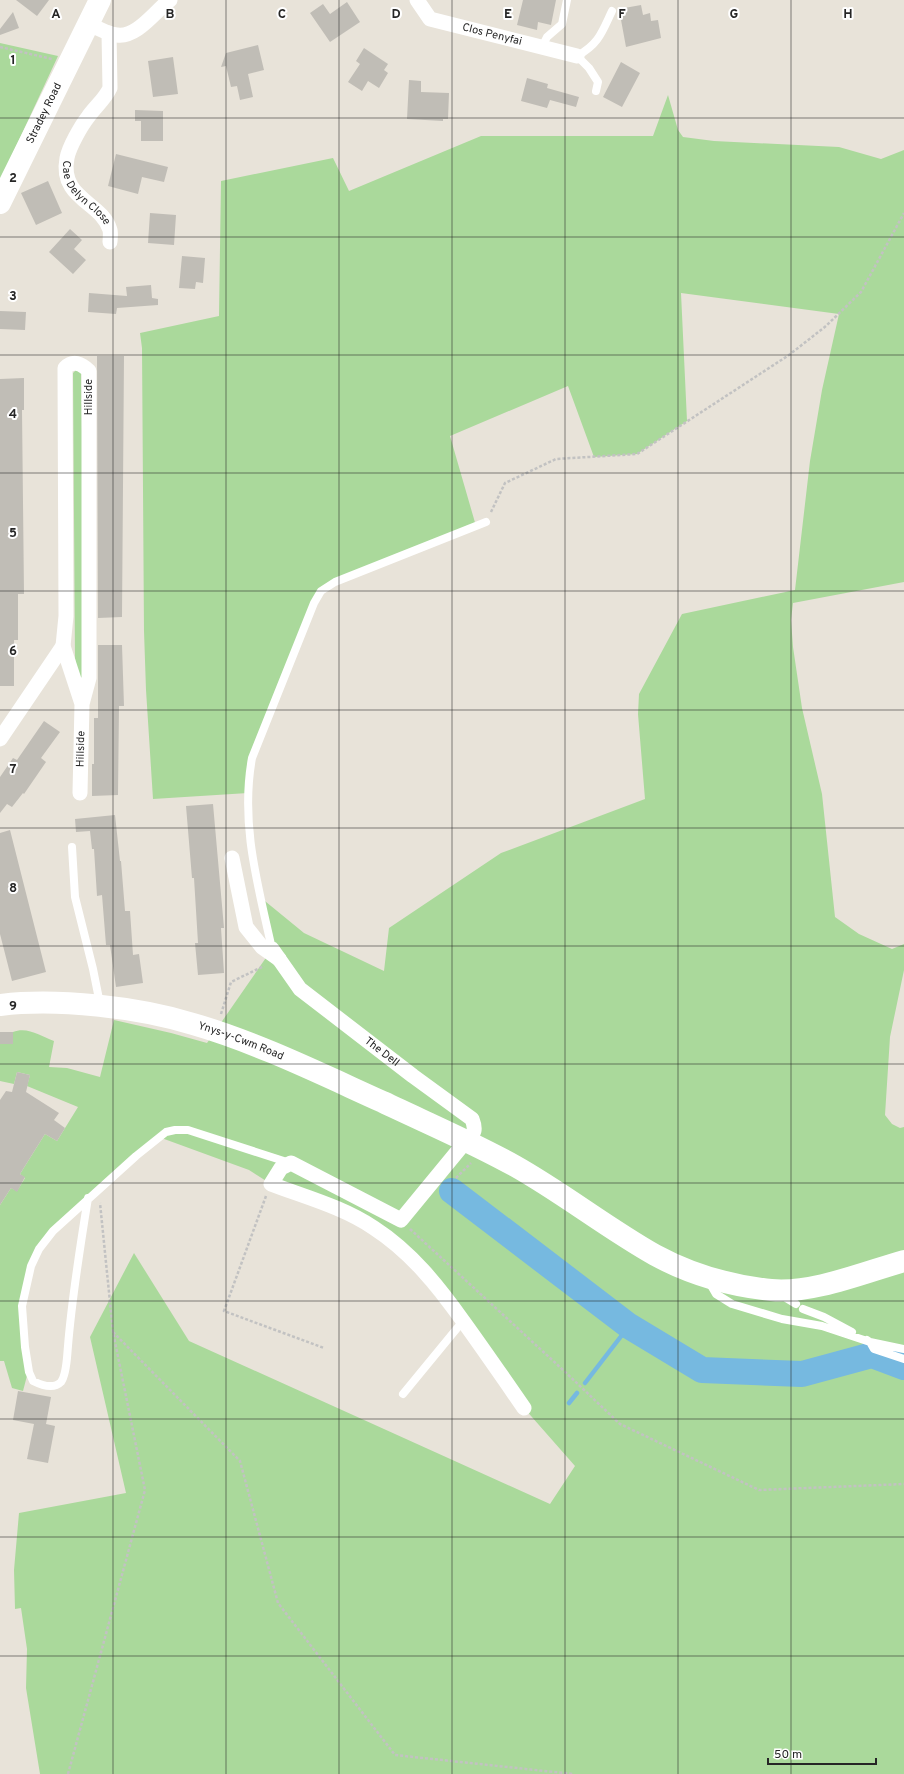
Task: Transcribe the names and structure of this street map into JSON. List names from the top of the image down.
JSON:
{
  "streets": {
    "main road": ["Stradey Road", "Ynys-y-Cwm Road"],
    "street": [
      "Clos Penyfai",
      "Cae Delyn Close",
      "Hillside",
      "The Dell"
    ]
  },
  "crossings": [
    ["Ynys-y-Cwm Road", "The Dell"]
  ],
  "scale_bar": "50 m",
  "grid": {
    "columns": [
      "A",
      "B",
      "C",
      "D",
      "E",
      "F",
      "G",
      "H"
    ],
    "rows": [
      "1",
      "2",
      "3",
      "4",
      "5",
      "6",
      "7",
      "8",
      "9"
    ]
  }
}
